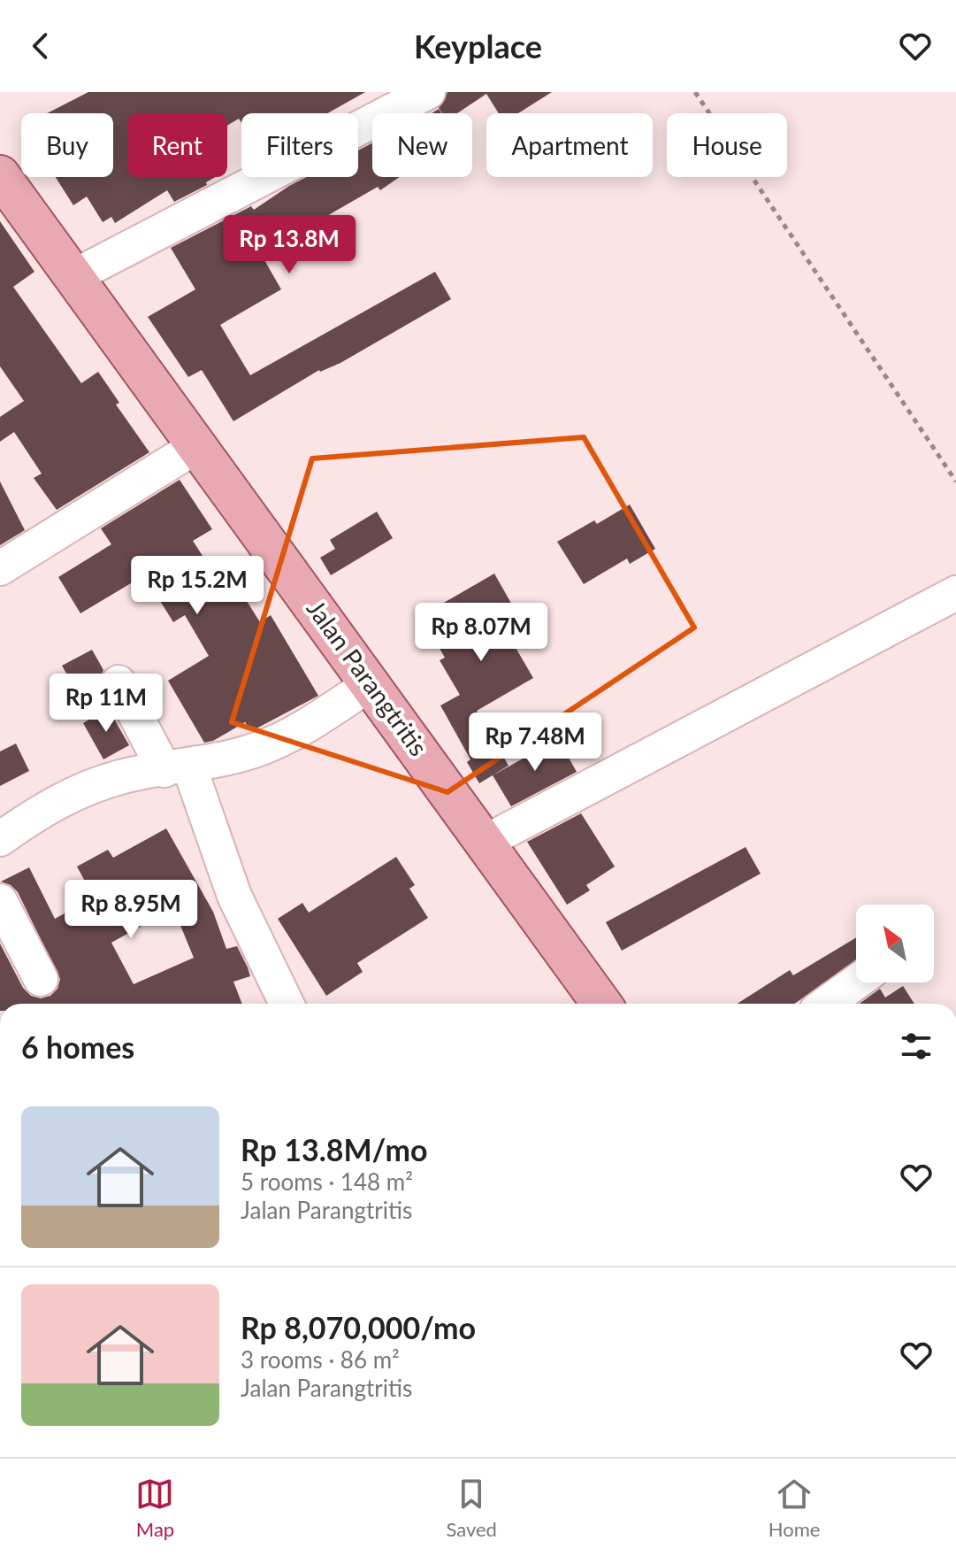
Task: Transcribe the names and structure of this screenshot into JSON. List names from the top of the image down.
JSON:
{
  "streets": {
    "main road": ["Jalan Parangtritis"]
  },
  "north": "top left",
  "page": {
    "header": "Keyplace",
    "chip": [
      "Buy",
      "Rent",
      "Filters",
      "New",
      "Apartment",
      "House"
    ],
    "price": [
      "Rp 13.8M",
      "Rp 15.2M",
      "Rp 8.07M",
      "Rp 11M",
      "Rp 7.48M",
      "Rp 8.95M"
    ],
    "heading": "6 homes",
    "list": [
      {
        "name": "Rp 13.8M/mo",
        "note": "5 rooms · 148 m² · Jalan Parangtritis"
      },
      {
        "name": "Rp 8,070,000/mo",
        "note": "3 rooms · 86 m² · Jalan Parangtritis"
      }
    ],
    "tabs": ["Map", "Saved", "Home"]
  }
}
